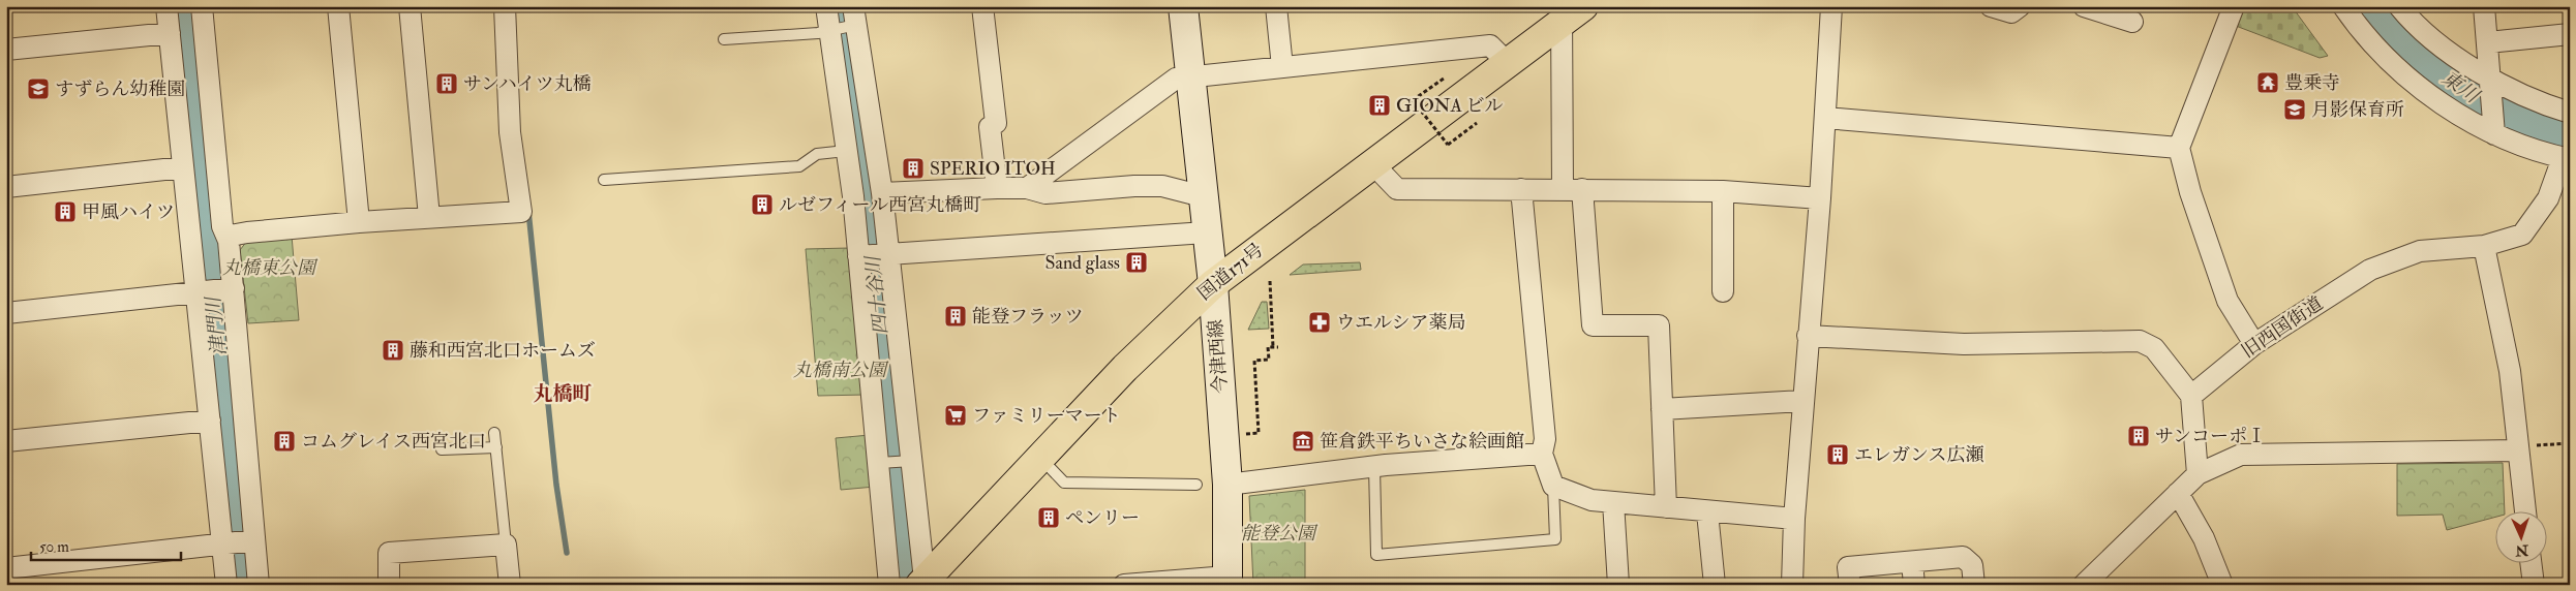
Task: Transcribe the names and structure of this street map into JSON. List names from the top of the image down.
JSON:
{
  "streets": {
    "highway": ["国道171号"],
    "street": ["旧西国街道", "今津西線"]
  },
  "crossings": [
    ["国道171号", "今津西線"]
  ],
  "districts": ["丸橋町"],
  "water": ["東川", "四十谷川", "津門川"],
  "parks": ["丸橋東公園", "丸橋南公園", "能登公園"],
  "places": {
    "temple": ["豊乗寺"],
    "building": [
      "サンハイツ丸橋",
      "GIONA ビル",
      "SPERIO ITOH",
      "ルゼフィール西宮丸橋町",
      "甲風ハイツ",
      "Sand glass",
      "能登フラッツ",
      "藤和西宮北口ホームズ",
      "サンコーポⅠ",
      "コムグレイス西宮北口",
      "エレガンス広瀬",
      "ペンリー"
    ],
    "school or university": ["すずらん幼稚園", "月影保育所"],
    "pharmacy": ["ウエルシア薬局"],
    "supermarket": ["ファミリーマート"],
    "museum": ["笹倉鉄平ちいさな絵画館"]
  },
  "scale_bar": "50 m",
  "north": "bottom"
}
